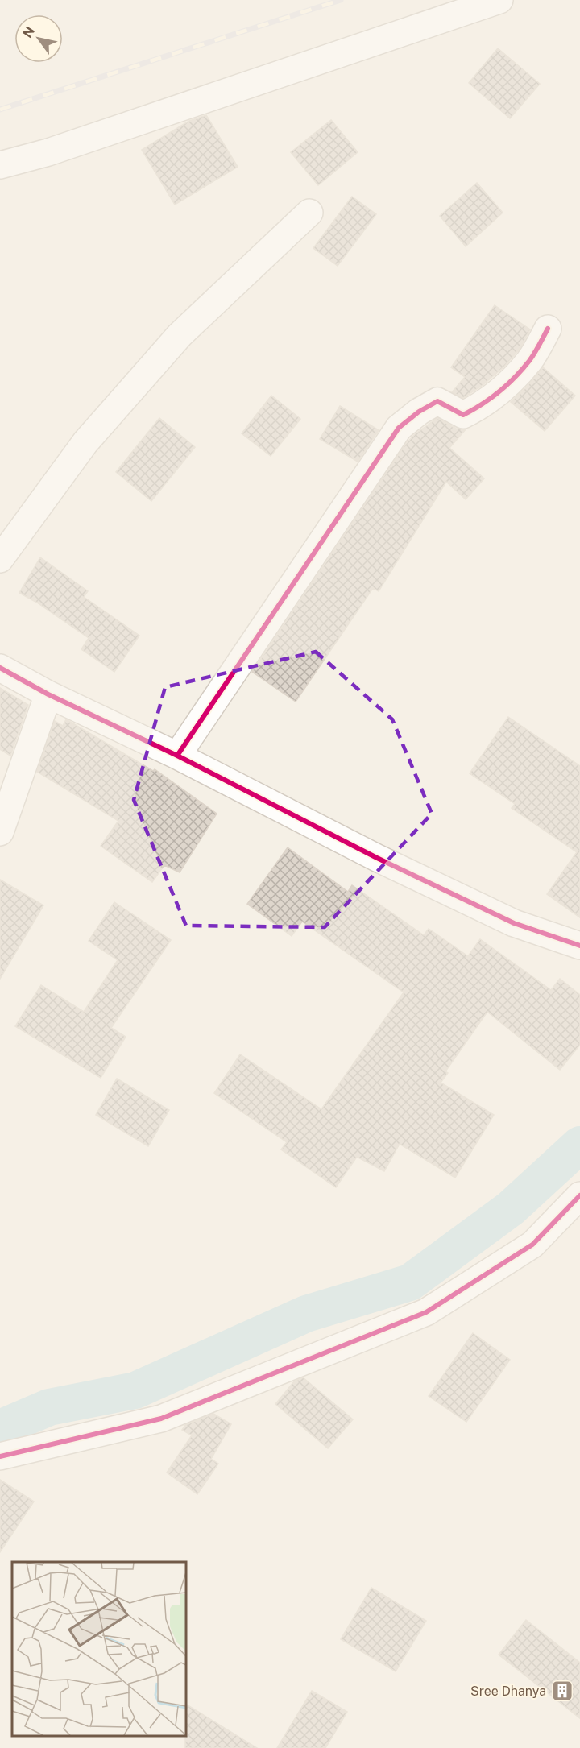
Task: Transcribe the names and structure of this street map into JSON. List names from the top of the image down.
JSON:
{
  "places": {
    "building": ["Sree Dhanya"]
  },
  "north": "top left"
}
